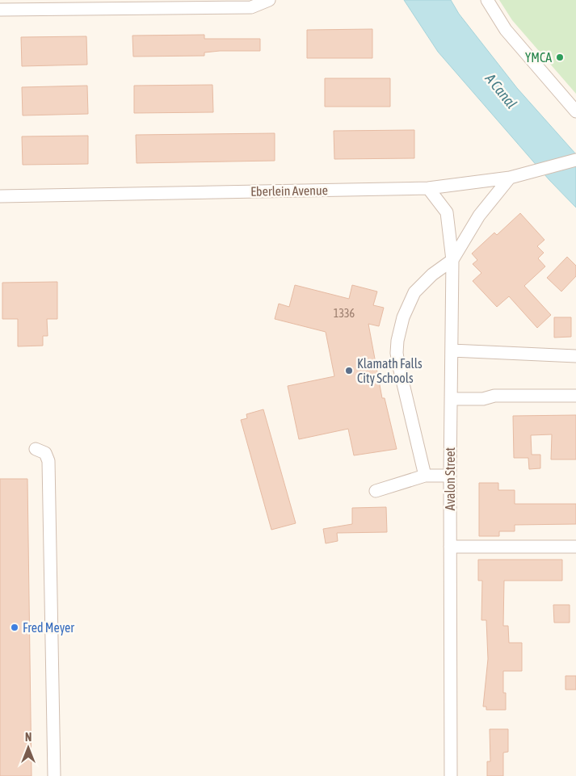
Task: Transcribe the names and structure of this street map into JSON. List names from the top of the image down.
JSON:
{
  "streets": {
    "street": ["Eberlein Avenue", "Avalon Street"]
  },
  "crossings": [
    ["Eberlein Avenue", "Avalon Street"]
  ],
  "water": ["A Canal"],
  "places": ["YMCA", "Klamath Falls City Schools", "Fred Meyer"],
  "house_numbers": ["1336"],
  "north": "top"
}
